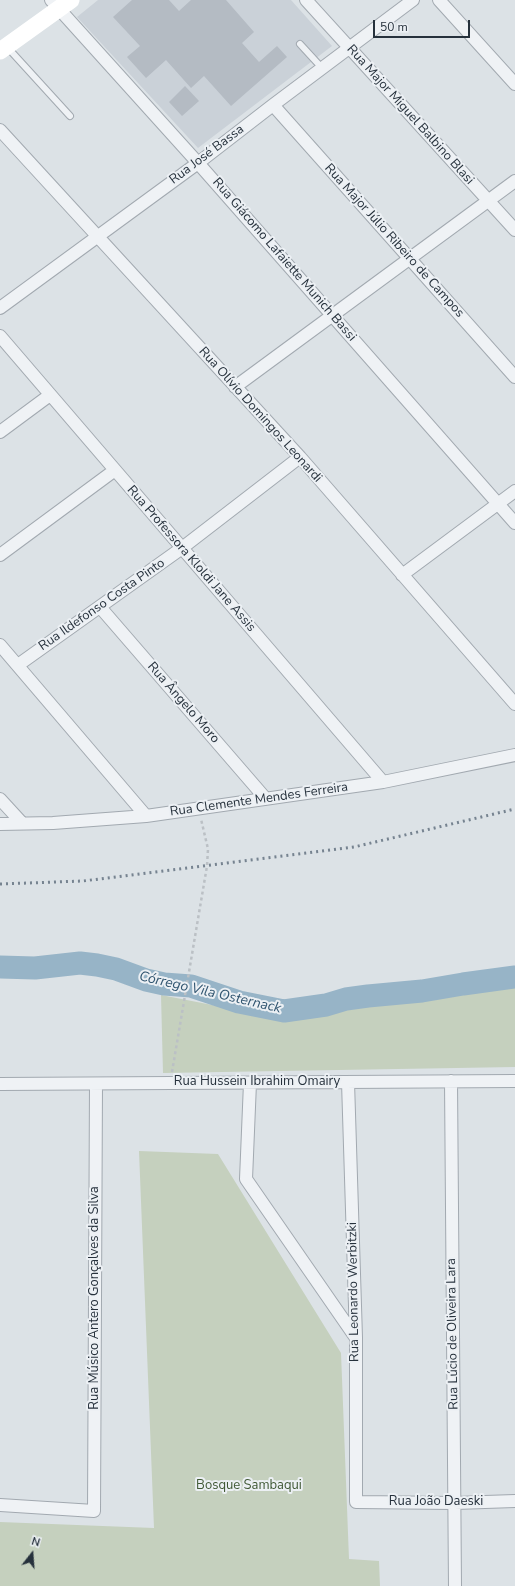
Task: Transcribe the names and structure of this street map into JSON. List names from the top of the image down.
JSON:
{
  "streets": {
    "street": [
      "Rua Major Miguel Balbino Blasi",
      "Rua José Bassa",
      "Rua Major Júlio Ribeiro de Campos",
      "Rua Giácomo Lafaiette Munich Bassi",
      "Rua Olívio Domingos Leonardi",
      "Rua Professora Kloldi Jane Assis",
      "Rua Ildefonso Costa Pinto",
      "Rua Ângelo Moro",
      "Rua Clemente Mendes Ferreira",
      "Rua Hussein Ibrahim Omairy",
      "Rua Leonardo Werbitzki",
      "Rua Músico Antero Gonçalves da Silva",
      "Rua Lúcio de Oliveira Lara",
      "Rua João Daeski"
    ]
  },
  "crossings": [
    ["Rua Major Miguel Balbino Blasi", "Rua José Bassa"],
    ["Rua José Bassa", "Rua Major Júlio Ribeiro de Campos"],
    ["Rua José Bassa", "Rua Giácomo Lafaiette Munich Bassi"],
    ["Rua José Bassa", "Rua Olívio Domingos Leonardi"],
    ["Rua Olívio Domingos Leonardi", "Rua Ildefonso Costa Pinto"],
    ["Rua Professora Kloldi Jane Assis", "Rua Ildefonso Costa Pinto"],
    ["Rua Professora Kloldi Jane Assis", "Rua Clemente Mendes Ferreira"],
    ["Rua Ildefonso Costa Pinto", "Rua Ângelo Moro"],
    ["Rua Ângelo Moro", "Rua Clemente Mendes Ferreira"],
    ["Rua Hussein Ibrahim Omairy", "Rua Leonardo Werbitzki"],
    ["Rua Hussein Ibrahim Omairy", "Rua Músico Antero Gonçalves da Silva"],
    ["Rua Hussein Ibrahim Omairy", "Rua Lúcio de Oliveira Lara"],
    ["Rua Leonardo Werbitzki", "Rua João Daeski"],
    ["Rua Lúcio de Oliveira Lara", "Rua João Daeski"]
  ],
  "water": ["Córrego Vila Osternack"],
  "parks": ["Bosque Sambaqui"],
  "scale_bar": "50 m",
  "north": "top"
}
